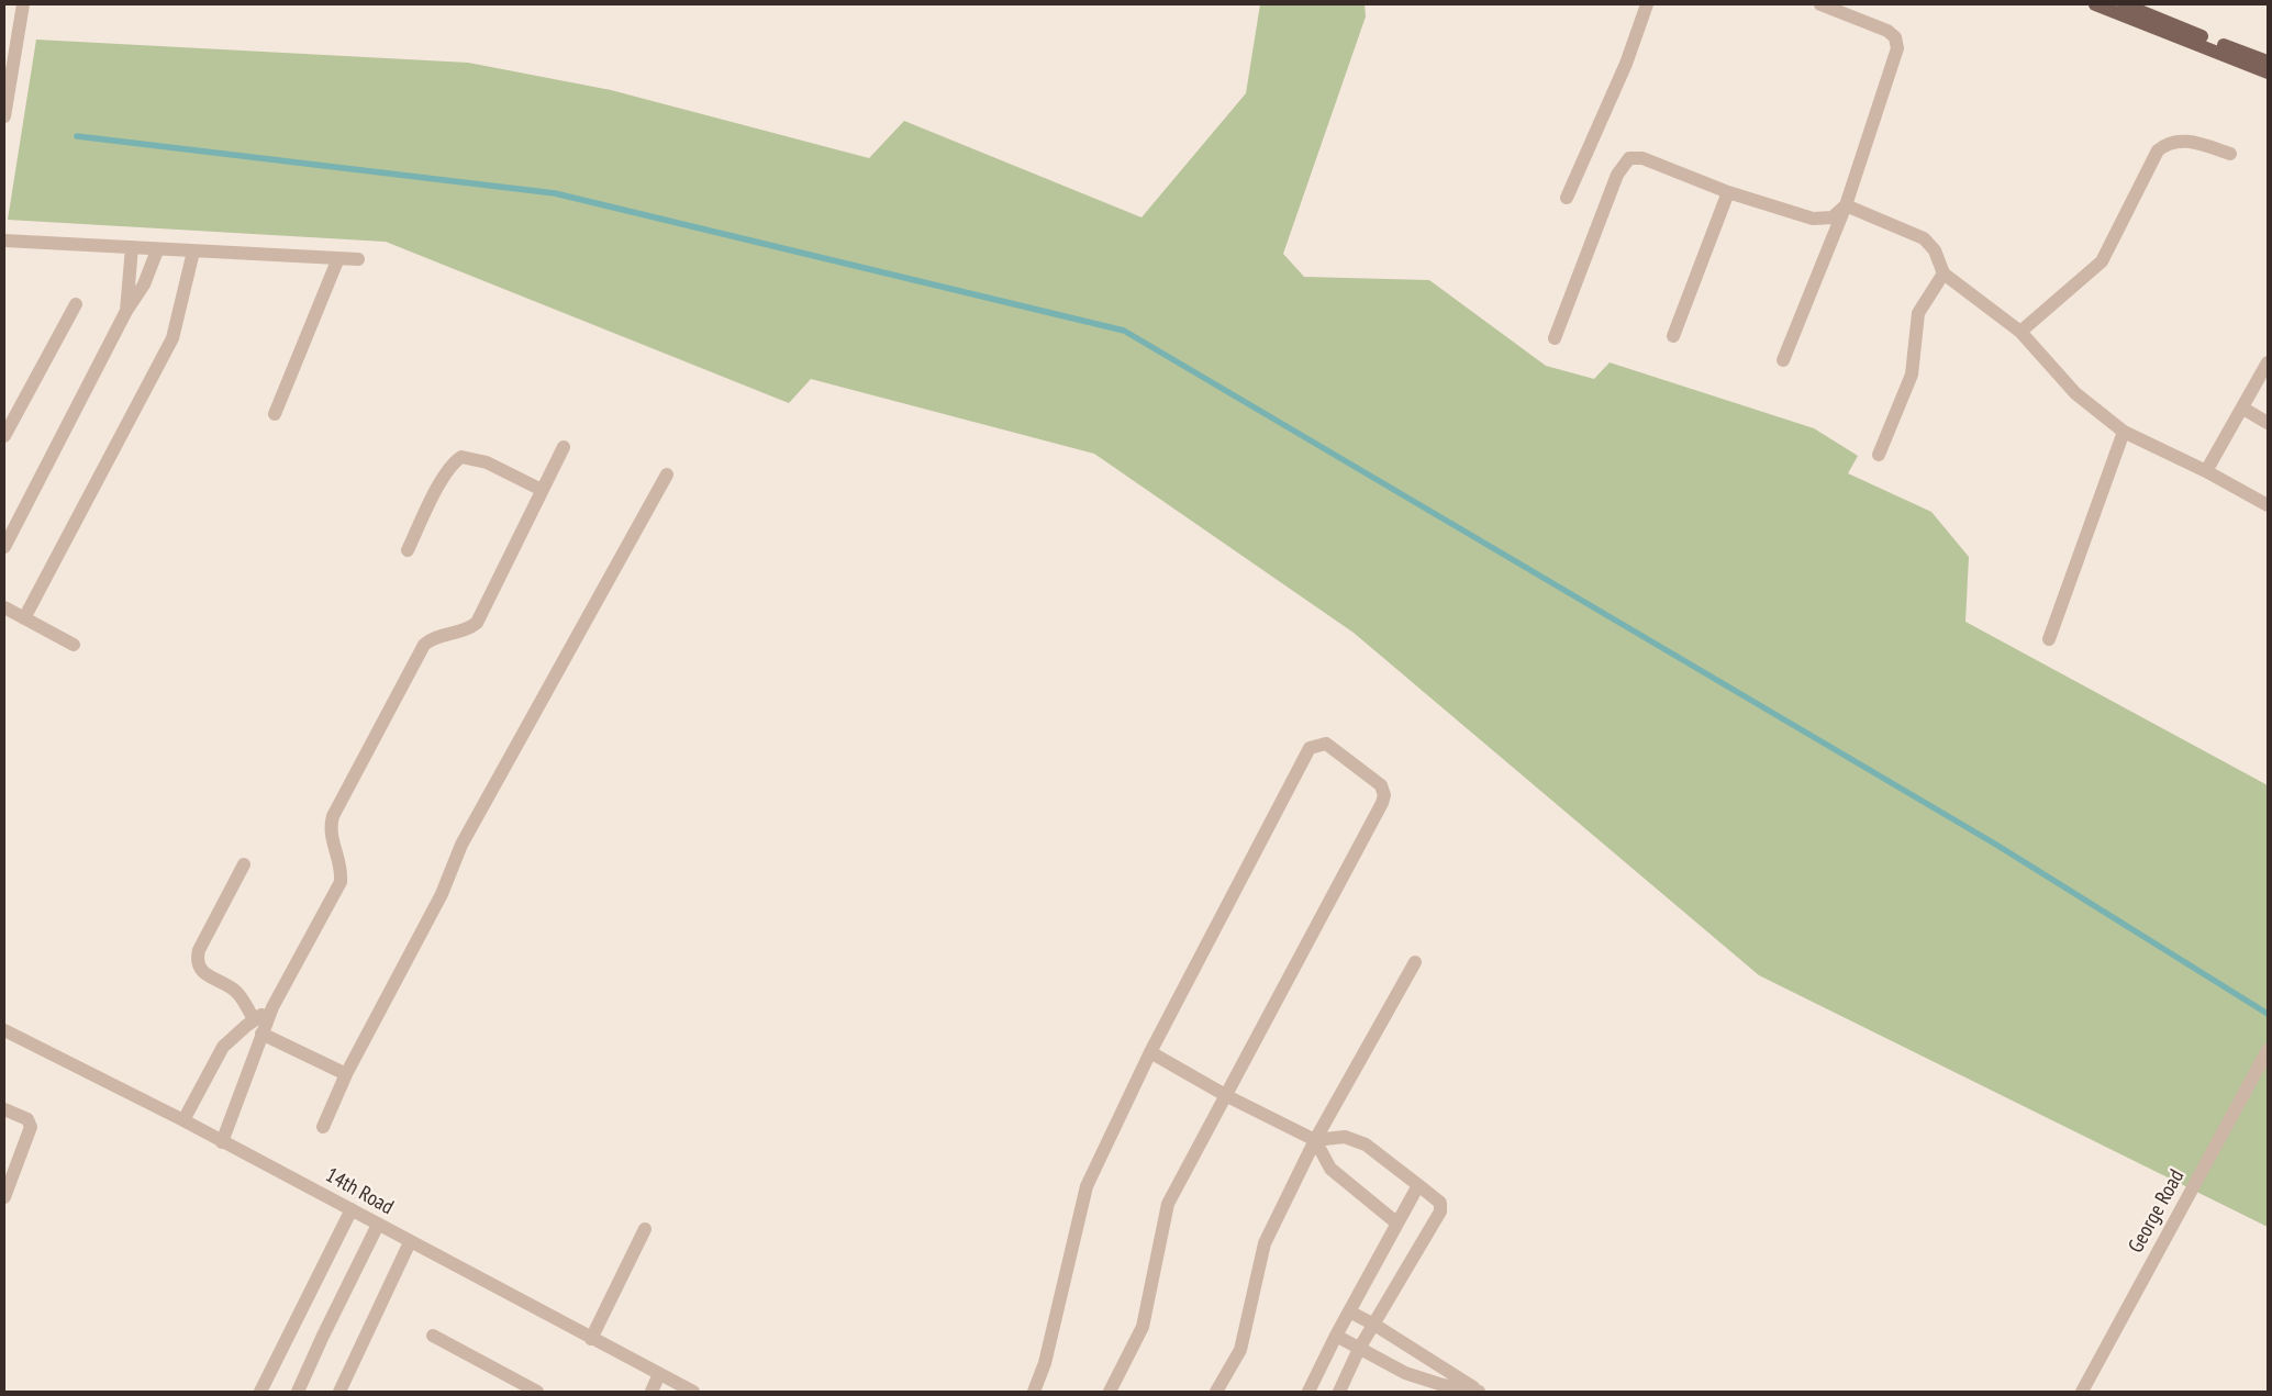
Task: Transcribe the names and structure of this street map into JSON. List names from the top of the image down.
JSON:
{
  "streets": {
    "street": ["14th Road", "George Road"]
  }
}
